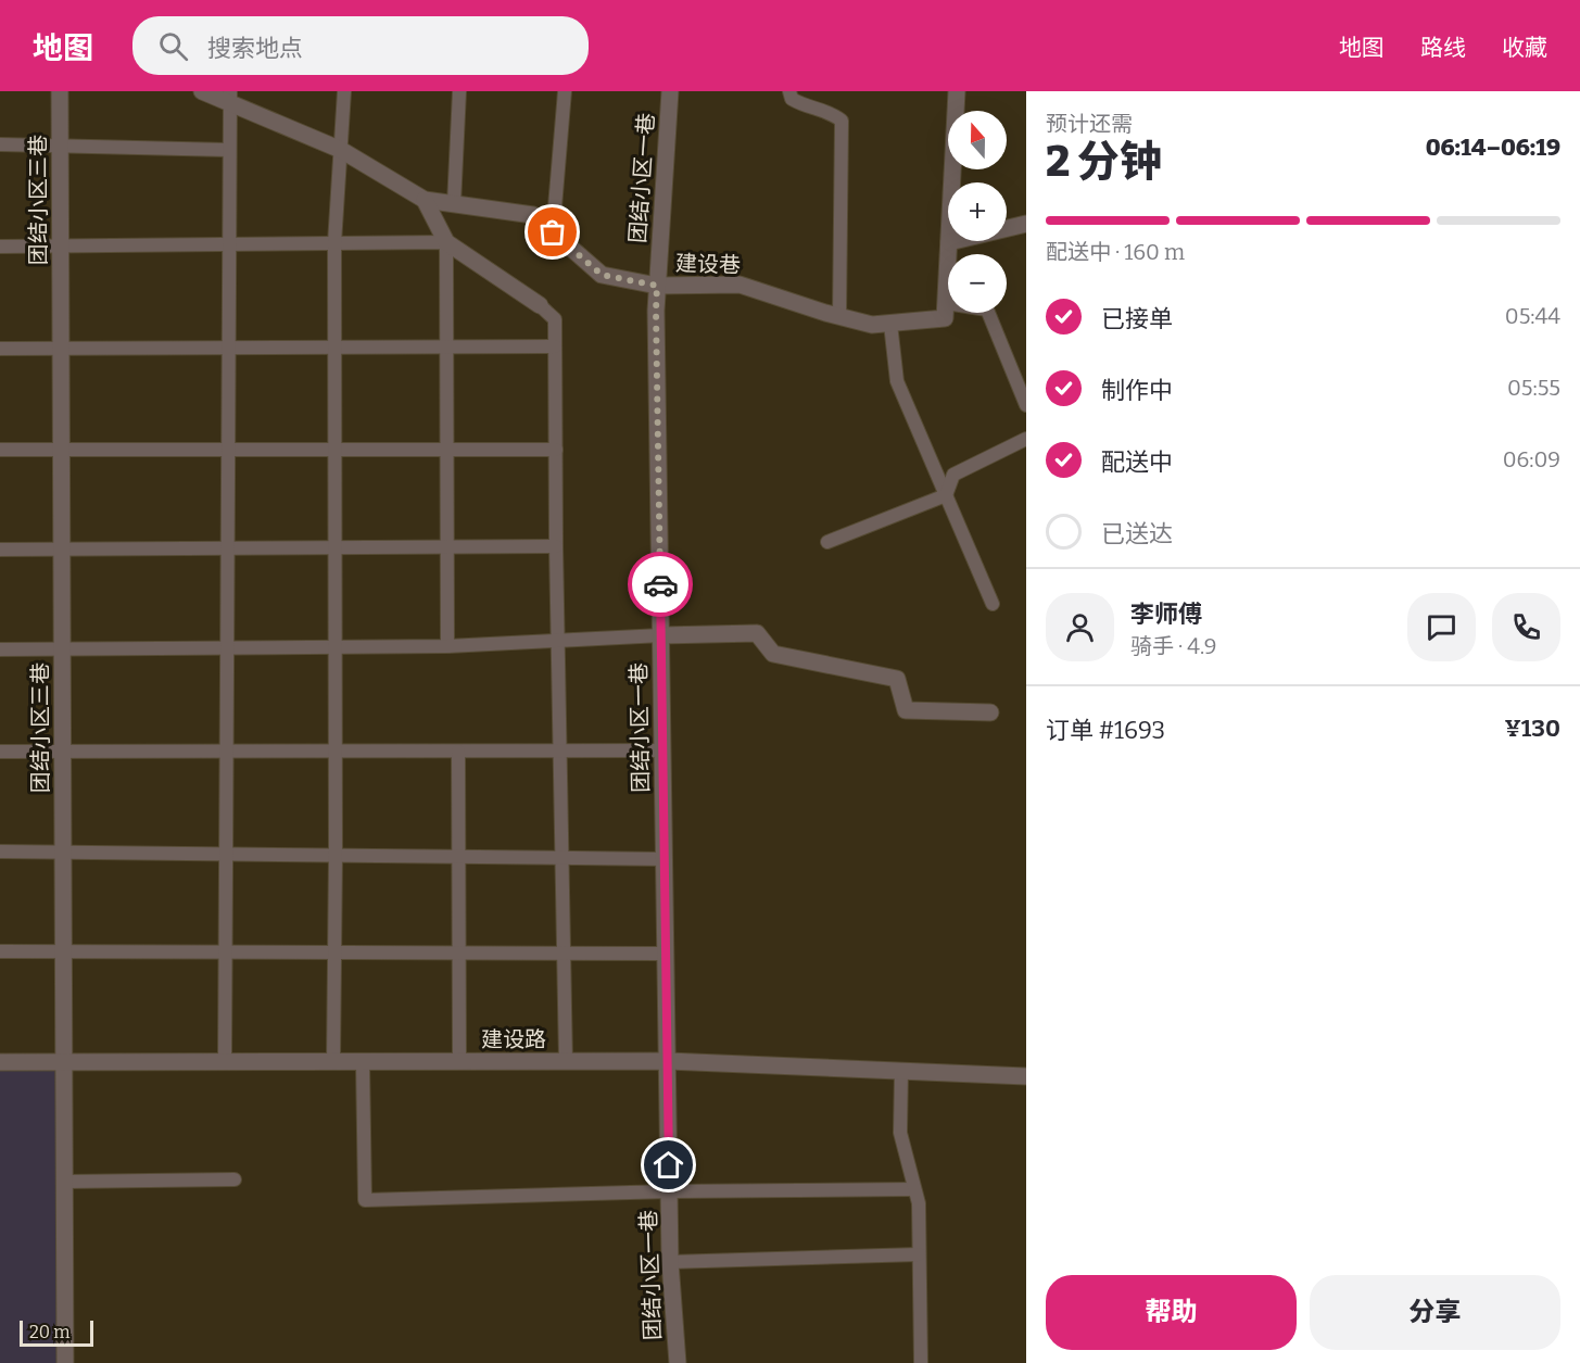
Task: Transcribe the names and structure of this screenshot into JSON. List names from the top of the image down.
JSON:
{
  "streets": {
    "street": [
      "团结小区一巷",
      "团结小区三巷",
      "建设巷",
      "建设路"
    ]
  },
  "crossings": [
    ["团结小区一巷", "建设巷"],
    ["团结小区一巷", "建设路"],
    ["团结小区三巷", "建设路"]
  ],
  "scale_bar": "20 m",
  "north": "top",
  "page": {
    "header": "地图",
    "search": "搜索地点",
    "nav": ["地图", "路线", "收藏"],
    "heading": ["2 分钟", "预计还需", "06:14–06:19"],
    "panel": [
      "李师傅",
      "骑手 · 4.9",
      "订单 #1693",
      "¥130"
    ],
    "map_buttons": ["+", "−"],
    "bar": "配送中 · 160 m",
    "list": [
      ["已接单", "05:44"],
      ["制作中", "05:55"],
      ["配送中", "06:09"],
      "已送达"
    ],
    "buttons": ["帮助", "分享"],
    "scale": "20 m"
  }
}
